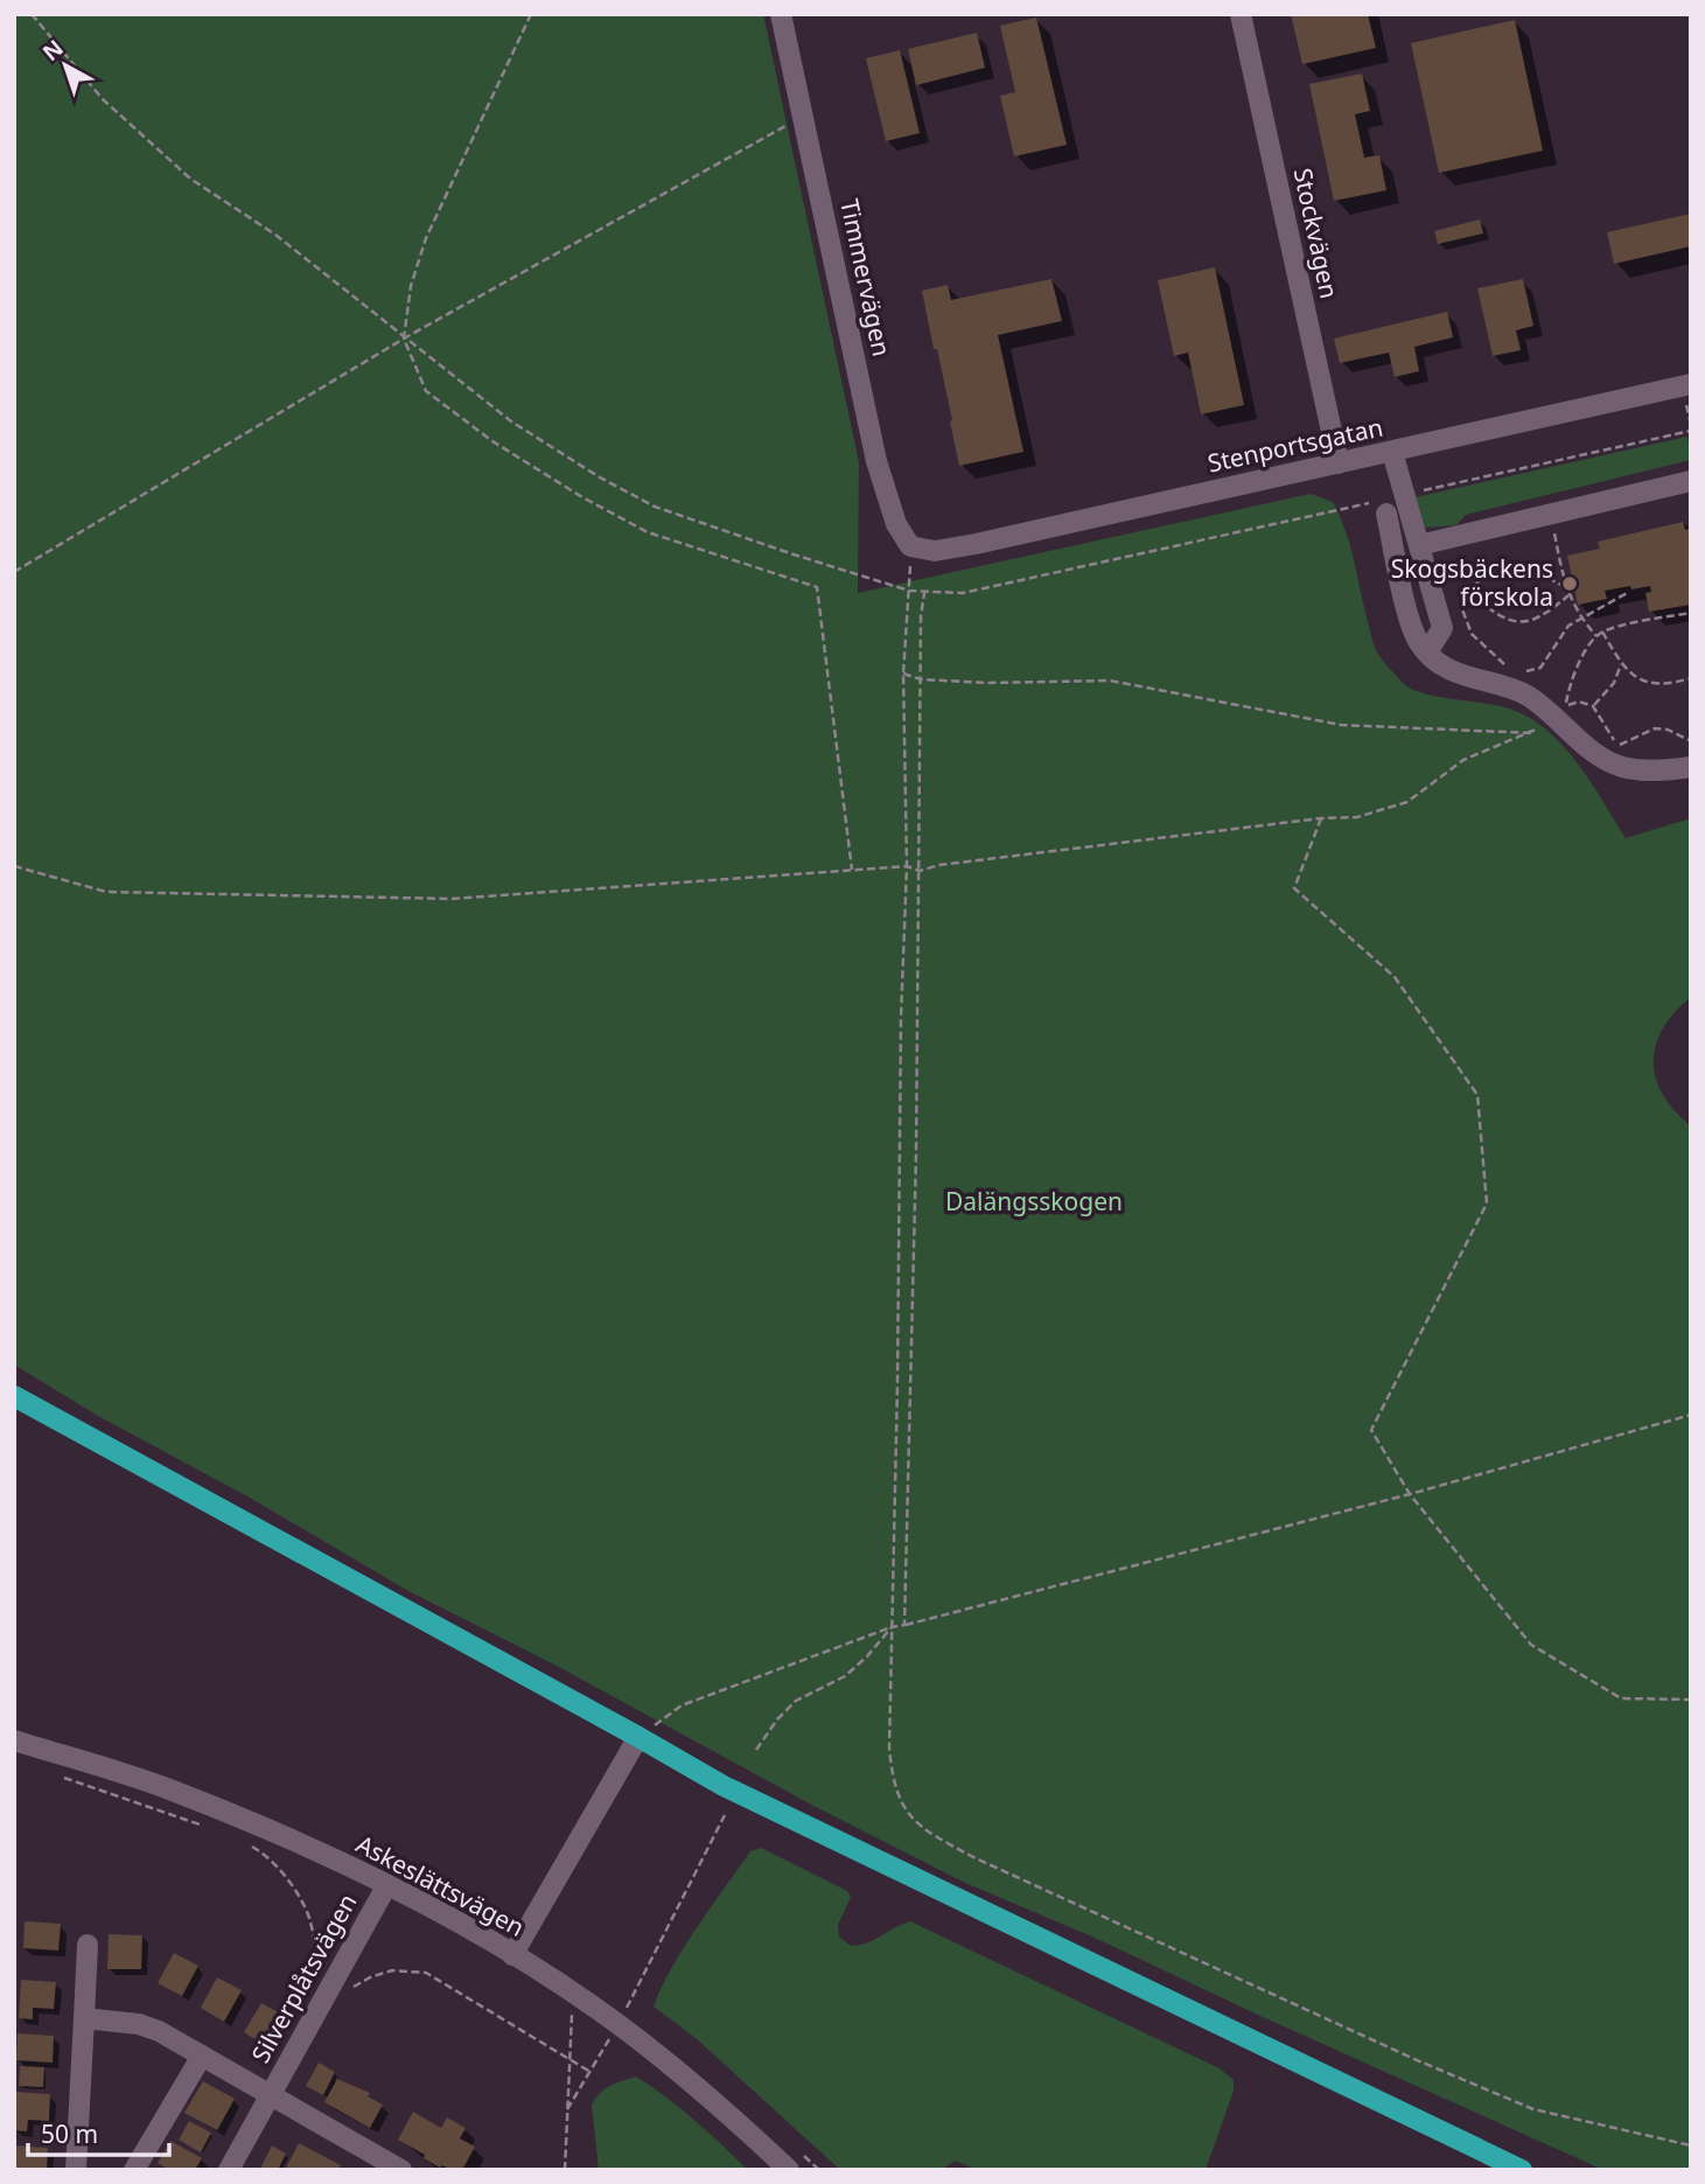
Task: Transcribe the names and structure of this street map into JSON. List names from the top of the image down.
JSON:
{
  "streets": {
    "street": [
      "Stockvägen",
      "Timmervägen",
      "Stenportsgatan",
      "Askeslättsvägen",
      "Silverplåtsvägen"
    ]
  },
  "crossings": [
    ["Stockvägen", "Stenportsgatan"],
    ["Timmervägen", "Stenportsgatan"],
    ["Askeslättsvägen", "Silverplåtsvägen"]
  ],
  "parks": ["Dalängsskogen"],
  "places": ["Skogsbäckens förskola"],
  "scale_bar": "50 m",
  "north": "top left"
}
